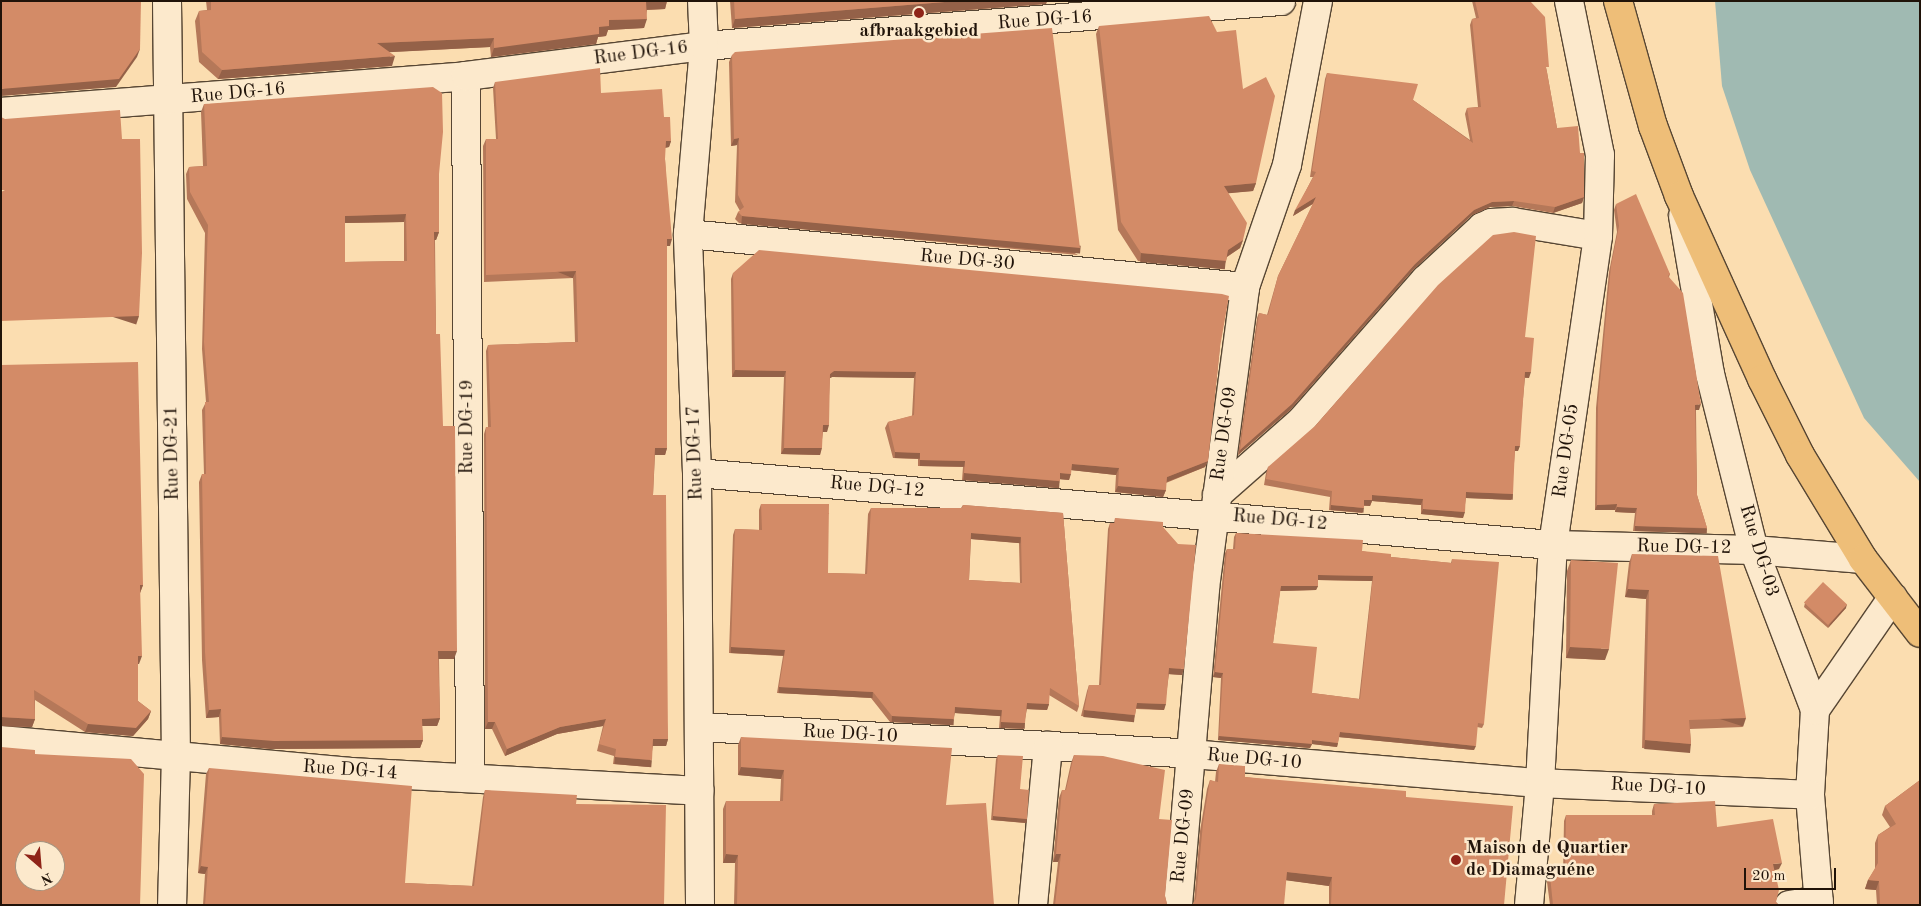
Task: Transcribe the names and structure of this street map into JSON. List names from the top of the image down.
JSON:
{
  "streets": {
    "street": [
      "Rue DG-16",
      "Rue DG-30",
      "Rue DG-19",
      "Rue DG-09",
      "Rue DG-05",
      "Rue DG-21",
      "Rue DG-17",
      "Rue DG-12",
      "Rue DG-03",
      "Rue DG-10",
      "Rue DG-14"
    ]
  },
  "crossings": [
    ["Rue DG-16", "Rue DG-19"],
    ["Rue DG-16", "Rue DG-21"],
    ["Rue DG-16", "Rue DG-17"],
    ["Rue DG-30", "Rue DG-09"],
    ["Rue DG-30", "Rue DG-17"],
    ["Rue DG-19", "Rue DG-14"],
    ["Rue DG-09", "Rue DG-12"],
    ["Rue DG-09", "Rue DG-10"],
    ["Rue DG-05", "Rue DG-12"],
    ["Rue DG-05", "Rue DG-10"],
    ["Rue DG-21", "Rue DG-14"],
    ["Rue DG-17", "Rue DG-12"],
    ["Rue DG-17", "Rue DG-10"],
    ["Rue DG-17", "Rue DG-14"],
    ["Rue DG-12", "Rue DG-03"],
    ["Rue DG-03", "Rue DG-10"]
  ],
  "places": ["afbraakgebied", "Maison de Quartier de Diamaguéne"],
  "scale_bar": "20 m",
  "north": "bottom right"
}
